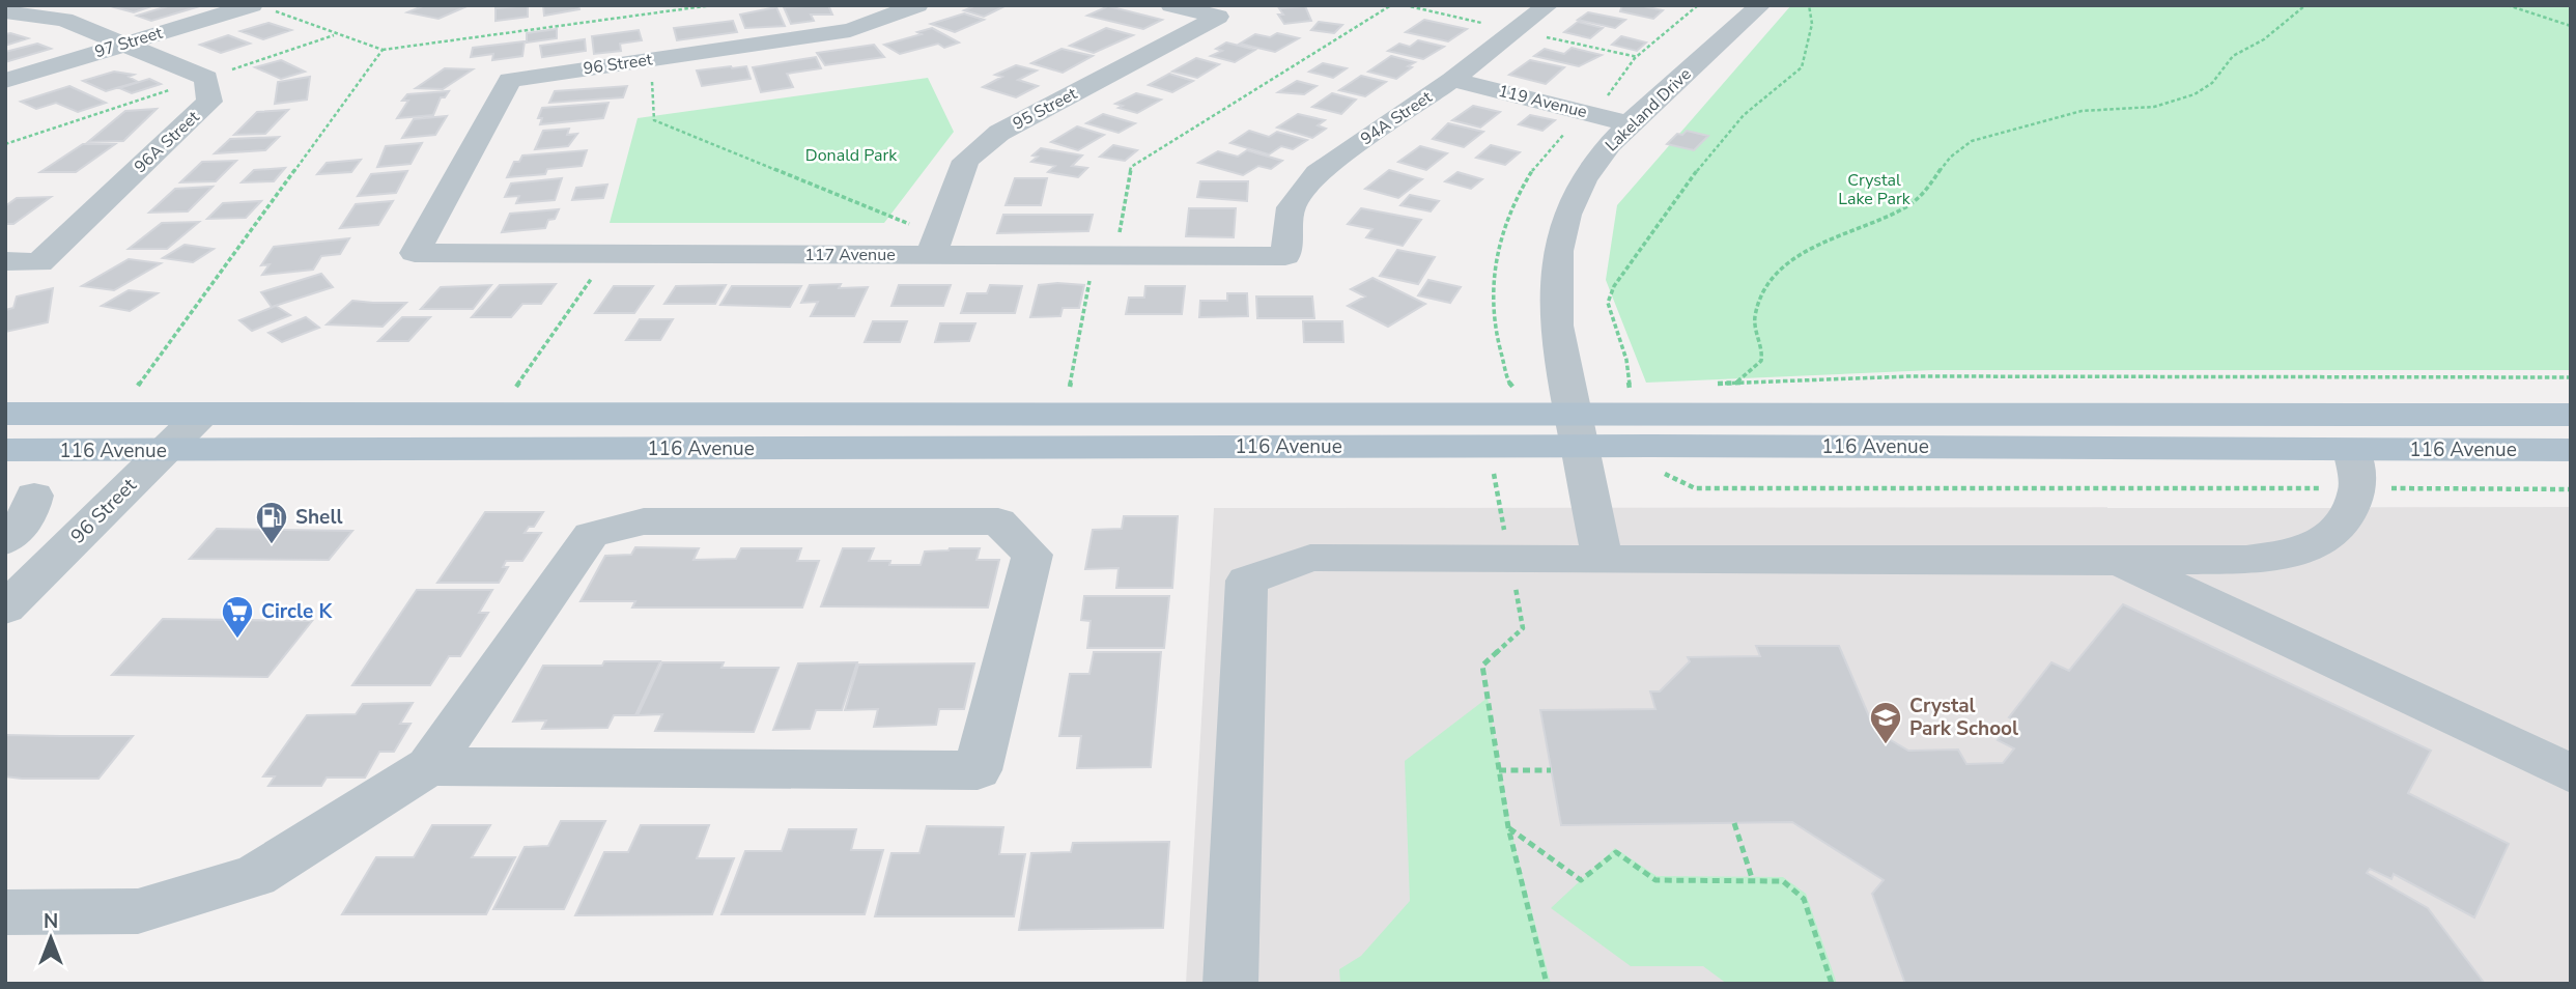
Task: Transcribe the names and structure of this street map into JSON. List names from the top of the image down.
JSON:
{
  "streets": {
    "main road": ["116 Avenue"],
    "street": [
      "97 Street",
      "96 Street",
      "119 Avenue",
      "95 Street",
      "Lakeland Drive",
      "94A Street",
      "96A Street",
      "117 Avenue"
    ]
  },
  "crossings": [
    ["97 Street", "96A Street"],
    ["96 Street", "117 Avenue"],
    ["96 Street", "116 Avenue"],
    ["119 Avenue", "Lakeland Drive"],
    ["119 Avenue", "94A Street"],
    ["95 Street", "117 Avenue"],
    ["Lakeland Drive", "116 Avenue"],
    ["94A Street", "117 Avenue"]
  ],
  "parks": ["Donald Park", "Crystal Lake Park"],
  "places": {
    "fuel station": ["Shell"],
    "supermarket": ["Circle K"],
    "school or university": ["Crystal Park School"]
  },
  "north": "top"
}
